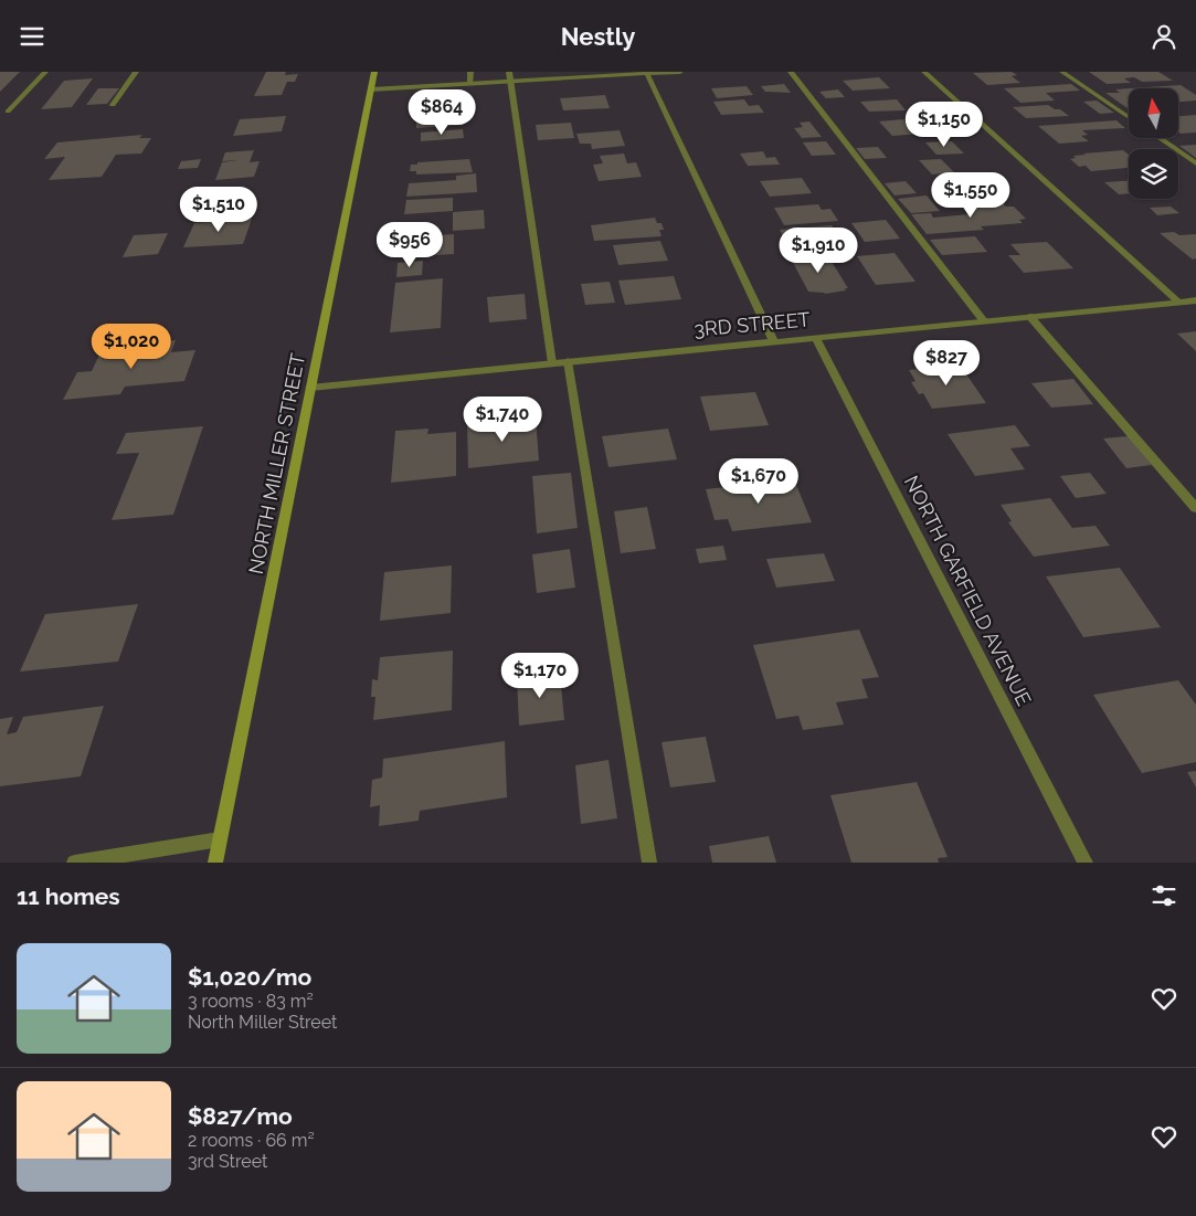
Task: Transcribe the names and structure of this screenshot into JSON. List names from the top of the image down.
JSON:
{
  "streets": {
    "main road": ["NORTH MILLER STREET"],
    "street": ["3RD STREET", "NORTH GARFIELD AVENUE"]
  },
  "crossings": [
    ["3RD STREET", "NORTH MILLER STREET"],
    ["3RD STREET", "NORTH GARFIELD AVENUE"]
  ],
  "north": "top",
  "page": {
    "header": "Nestly",
    "price": [
      "$864",
      "$1,150",
      "$1,550",
      "$1,510",
      "$956",
      "$1,910",
      "$1,020",
      "$827",
      "$1,740",
      "$1,670",
      "$1,170"
    ],
    "heading": "11 homes",
    "list": [
      {
        "name": "$1,020/mo",
        "note": "3 rooms · 83 m² · North Miller Street"
      },
      {
        "name": "$827/mo",
        "note": "2 rooms · 66 m² · 3rd Street"
      }
    ]
  }
}
